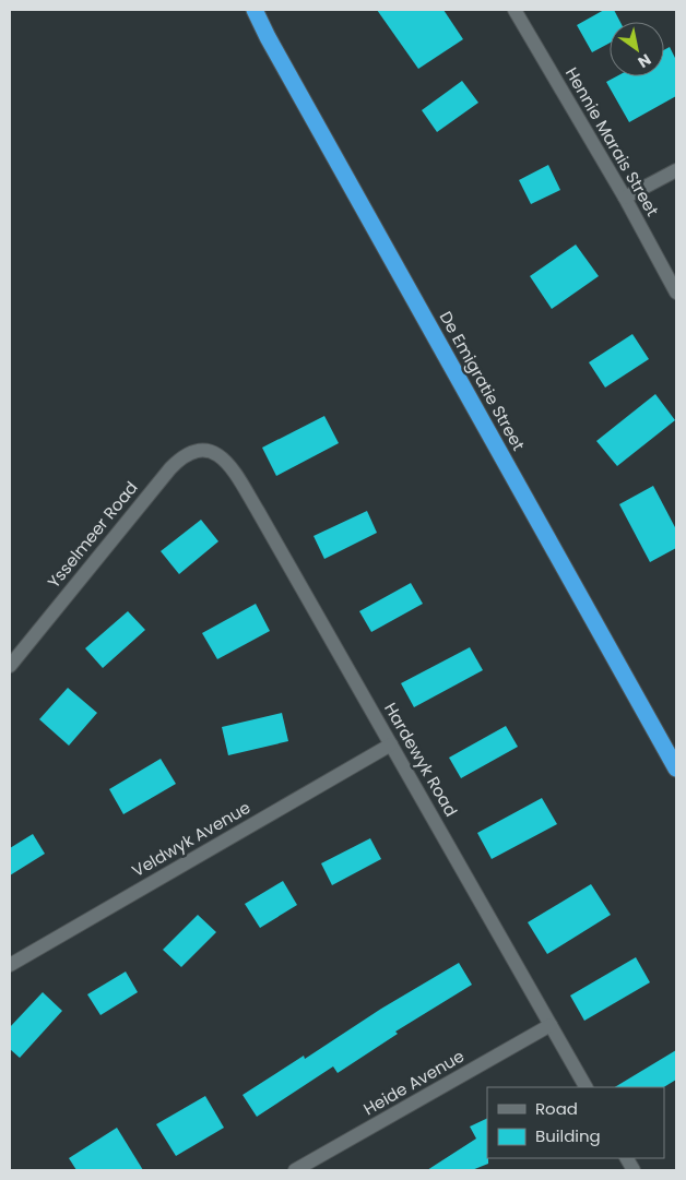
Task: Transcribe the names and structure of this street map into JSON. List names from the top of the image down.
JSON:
{
  "streets": {
    "highway": ["De Emigratie Street"],
    "street": [
      "Hennie Marais Street",
      "Ysselmeer Road",
      "Hardewyk Road",
      "Veldwyk Avenue",
      "Heide Avenue"
    ]
  },
  "crossings": [
    ["Ysselmeer Road", "Hardewyk Road"],
    ["Hardewyk Road", "Veldwyk Avenue"],
    ["Hardewyk Road", "Heide Avenue"]
  ],
  "legend": ["Road", "Building"],
  "north": "bottom right"
}
